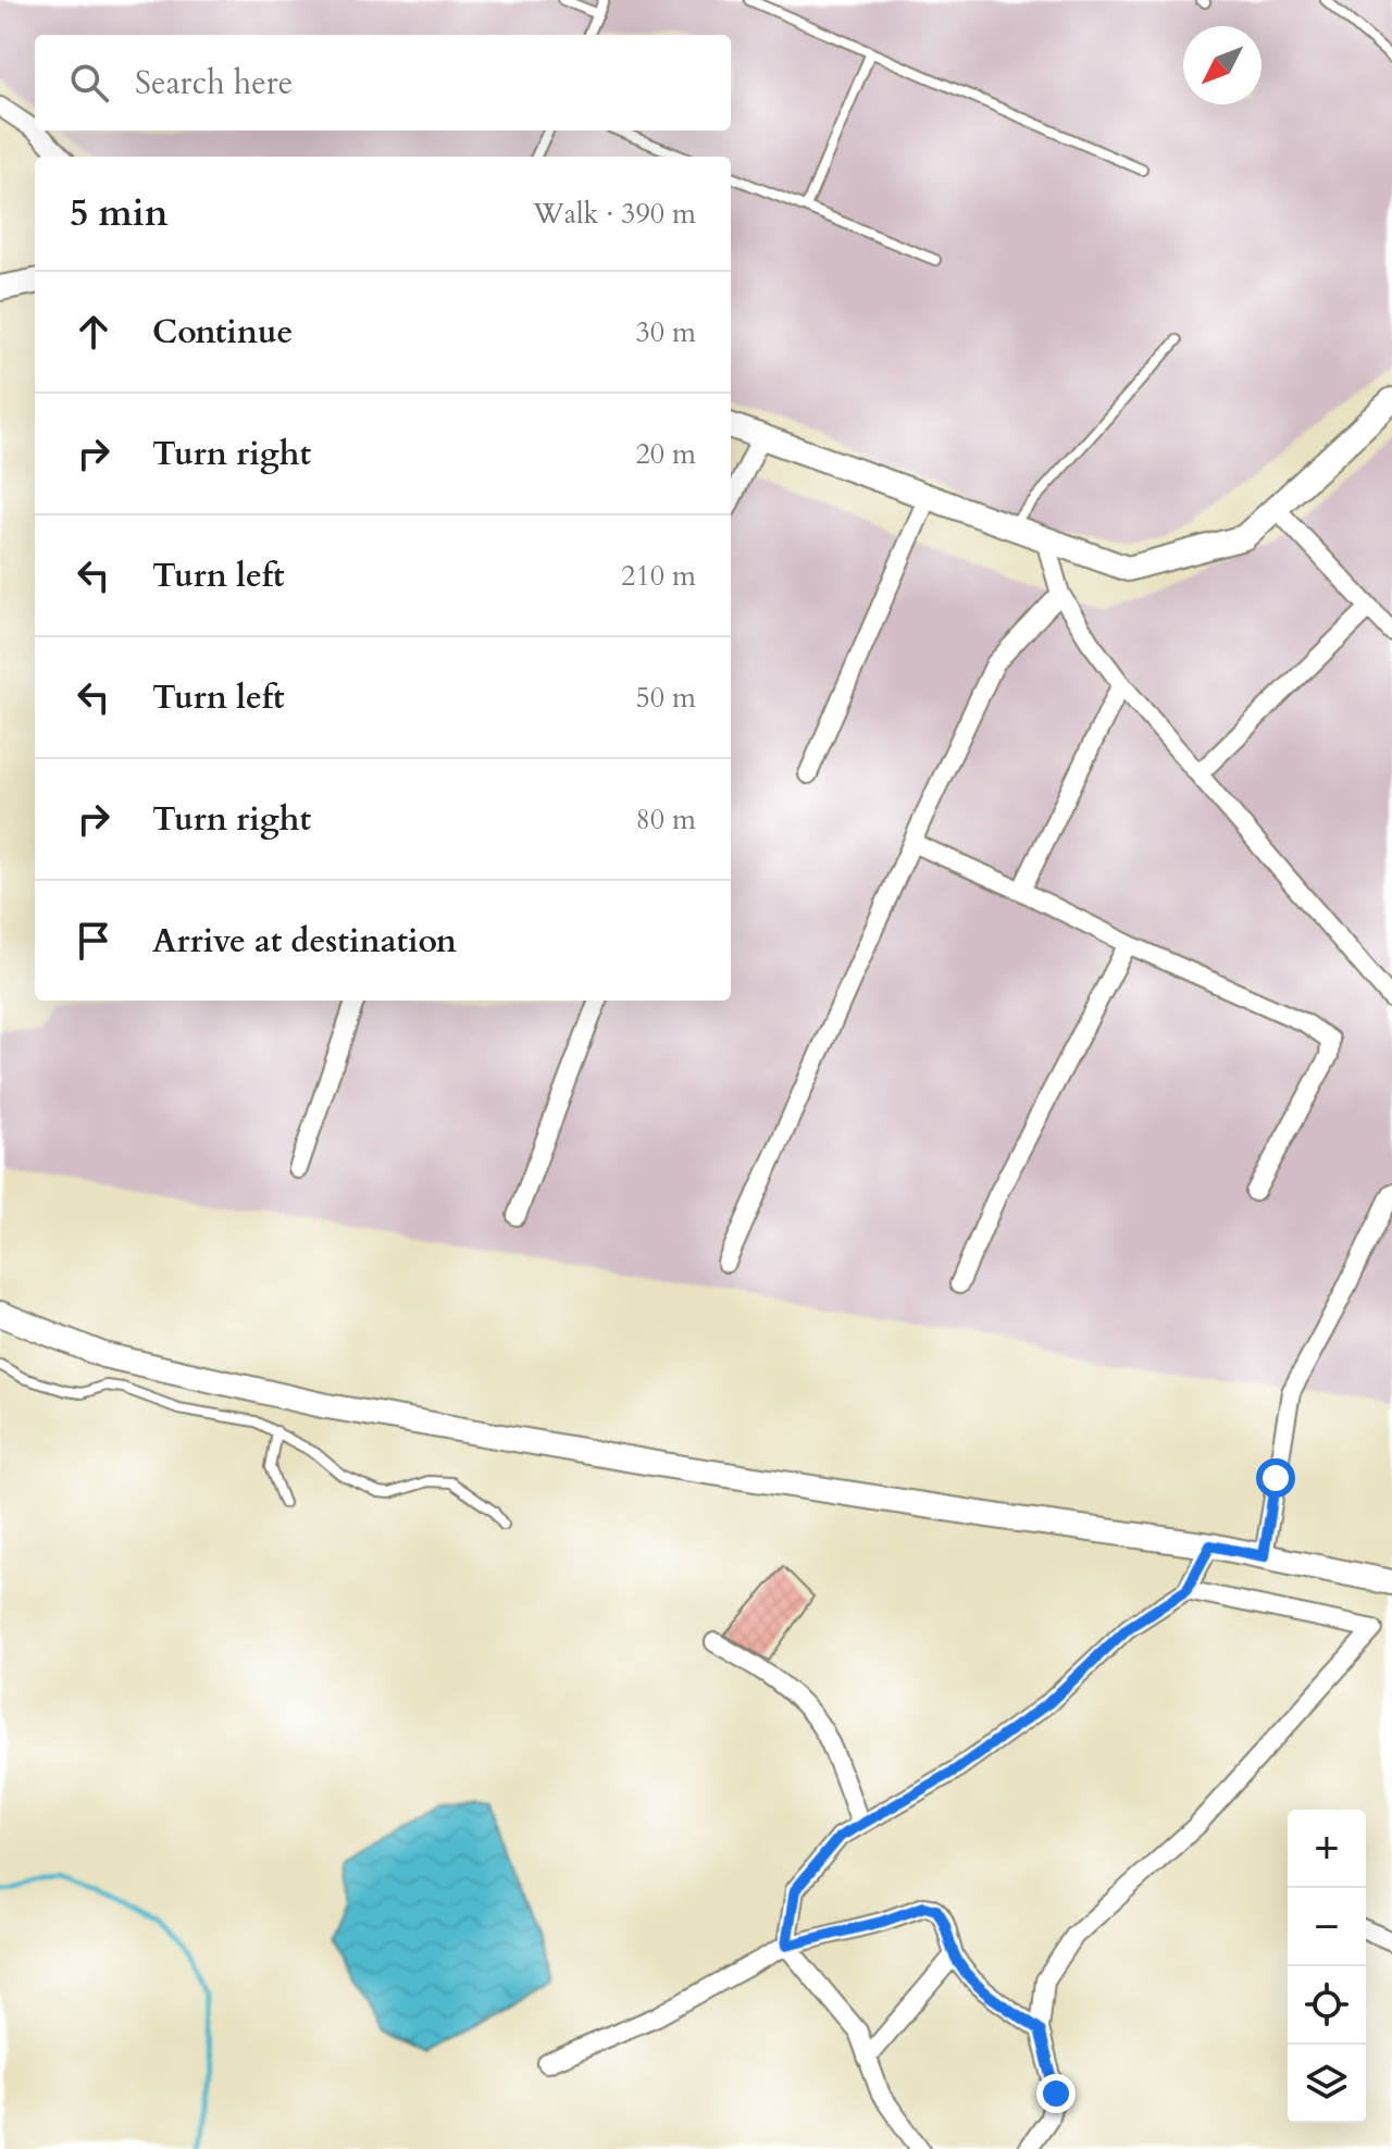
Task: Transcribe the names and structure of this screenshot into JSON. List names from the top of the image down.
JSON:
{
  "north": "bottom left",
  "page": {
    "search": "Search here",
    "heading": ["5 min", "Walk · 390 m"],
    "list": [
      ["Continue", "30 m"],
      ["Turn right", "20 m"],
      ["Turn left", "210 m"],
      ["Turn left", "50 m"],
      ["Turn right", "80 m"],
      "Arrive at destination"
    ],
    "map_buttons": ["+", "−"]
  }
}
